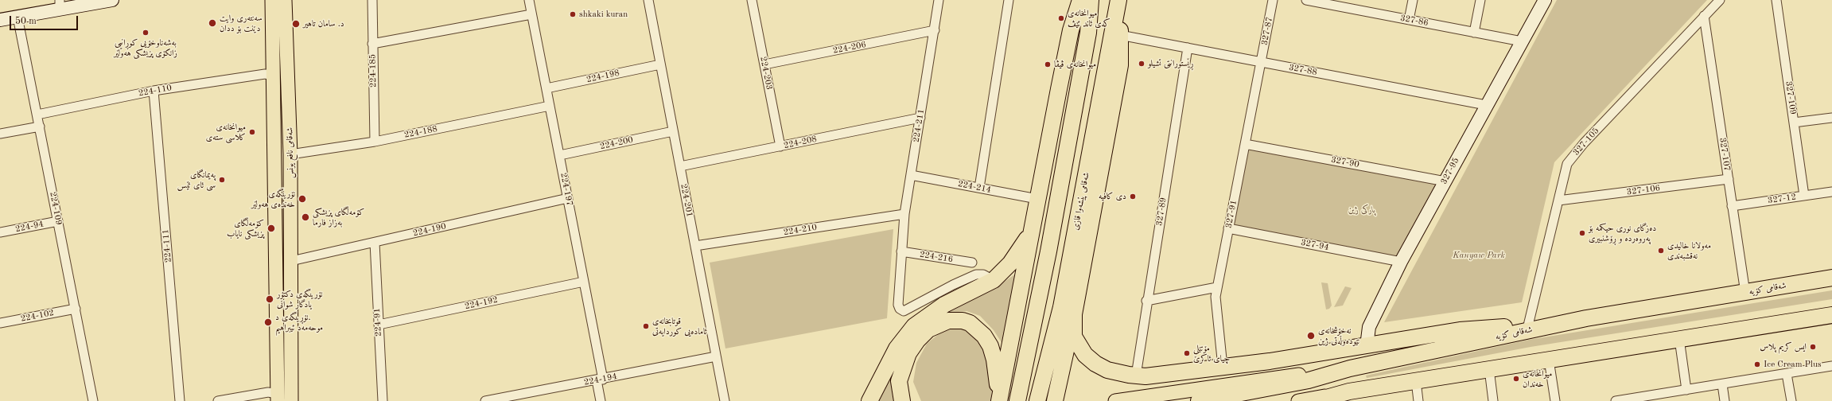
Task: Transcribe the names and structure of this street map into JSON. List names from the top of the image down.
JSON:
{
  "streets": {
    "highway": ["شەقامی پێشەوا قازی", "شەقامی کۆیە"],
    "main road": ["شەقامی نافع یونس"],
    "street": [
      "327-86",
      "327-87",
      "224-206",
      "327-88",
      "224-185",
      "224-203",
      "224-198",
      "224-110",
      "327-109",
      "224-211",
      "224-188",
      "327-105",
      "224-208",
      "224-200",
      "327-107",
      "327-90",
      "327-95",
      "224-214",
      "224-197",
      "327-106",
      "327-12",
      "224-201",
      "224-109",
      "327-89",
      "327-91",
      "224-94",
      "224-190",
      "224-210",
      "327-94",
      "224-111",
      "224-216",
      "224-192",
      "224-102",
      "224-91",
      "224-194"
    ]
  },
  "crossings": [
    ["327-86", "327-95"],
    ["327-87", "327-88"],
    ["327-87", "327-91"],
    ["224-206", "224-203"],
    ["224-206", "224-211"],
    ["327-88", "327-95"],
    ["327-88", "327-89"],
    ["327-88", "327-91"],
    ["224-185", "224-188"],
    ["224-203", "224-208"],
    ["224-198", "224-197"],
    ["224-198", "224-201"],
    ["224-110", "شەقامی نافع یونس"],
    ["224-110", "224-109"],
    ["224-110", "224-111"],
    ["327-109", "327-12"],
    ["224-211", "224-208"],
    ["224-211", "224-214"],
    ["224-211", "224-210"],
    ["224-211", "224-216"],
    ["224-188", "شەقامی نافع یونس"],
    ["224-188", "224-197"],
    ["327-105", "327-107"],
    ["327-105", "327-106"],
    ["224-208", "224-201"],
    ["224-200", "224-197"],
    ["224-200", "224-201"],
    ["شەقامی نافع یونس", "224-190"],
    ["327-107", "327-106"],
    ["327-107", "327-12"],
    ["327-107", "شەقامی کۆیە"],
    ["327-90", "327-95"],
    ["327-90", "327-91"],
    ["327-95", "327-94"],
    ["224-197", "224-190"],
    ["224-197", "224-192"],
    ["224-197", "224-194"],
    ["224-201", "224-210"],
    ["224-201", "224-194"],
    ["224-109", "224-94"],
    ["224-109", "224-102"],
    ["327-91", "327-94"],
    ["224-190", "224-91"],
    ["224-192", "224-91"]
  ],
  "parks": ["پارکی ژین", "Kanyaw Park"],
  "places": [
    "shkaki kuran",
    "میوانخانەی کەی ئاند ئێڤ",
    "سەنتەری وایت دێنت بۆ ددان",
    "د. سامان تاهیر",
    "بەشەناوخۆیی کوڕانیی زانکۆی پزیشکی هەولێر",
    "ڕێستورانتی تشیلو",
    "میوانخانەی ڤیڤا",
    "میوانخانەی کلاسی ستەی",
    "پەیمانگای سی ئای ئێس",
    "دى كافيه",
    "نۆرینگەی خەندەی هەولێر",
    "کۆمەڵگای پزیشکی بەزاز فارما",
    "کۆمەڵگای پزیشکی نایاب",
    "دەزگای نوری حیکمە بۆ پەروەردە و ڕۆشنبیری",
    "مەولانا خالیدی نەقشبەندی",
    "نۆرینگەی دکتۆر یادگار شوانی",
    "نۆڕینگەی د. موحەمەد ئیبراهیم",
    "قوتابخانەی ئامادەیی کوردایەتی",
    "نەخۆشخانەی نێودەوڵەتی ژین",
    "ايس كريم پلاس",
    "مۆتێلی چیای ئاکرێ",
    "Ice Cream Plus",
    "میوانخانەی خەندان"
  ],
  "scale_bar": "50 m"
}
